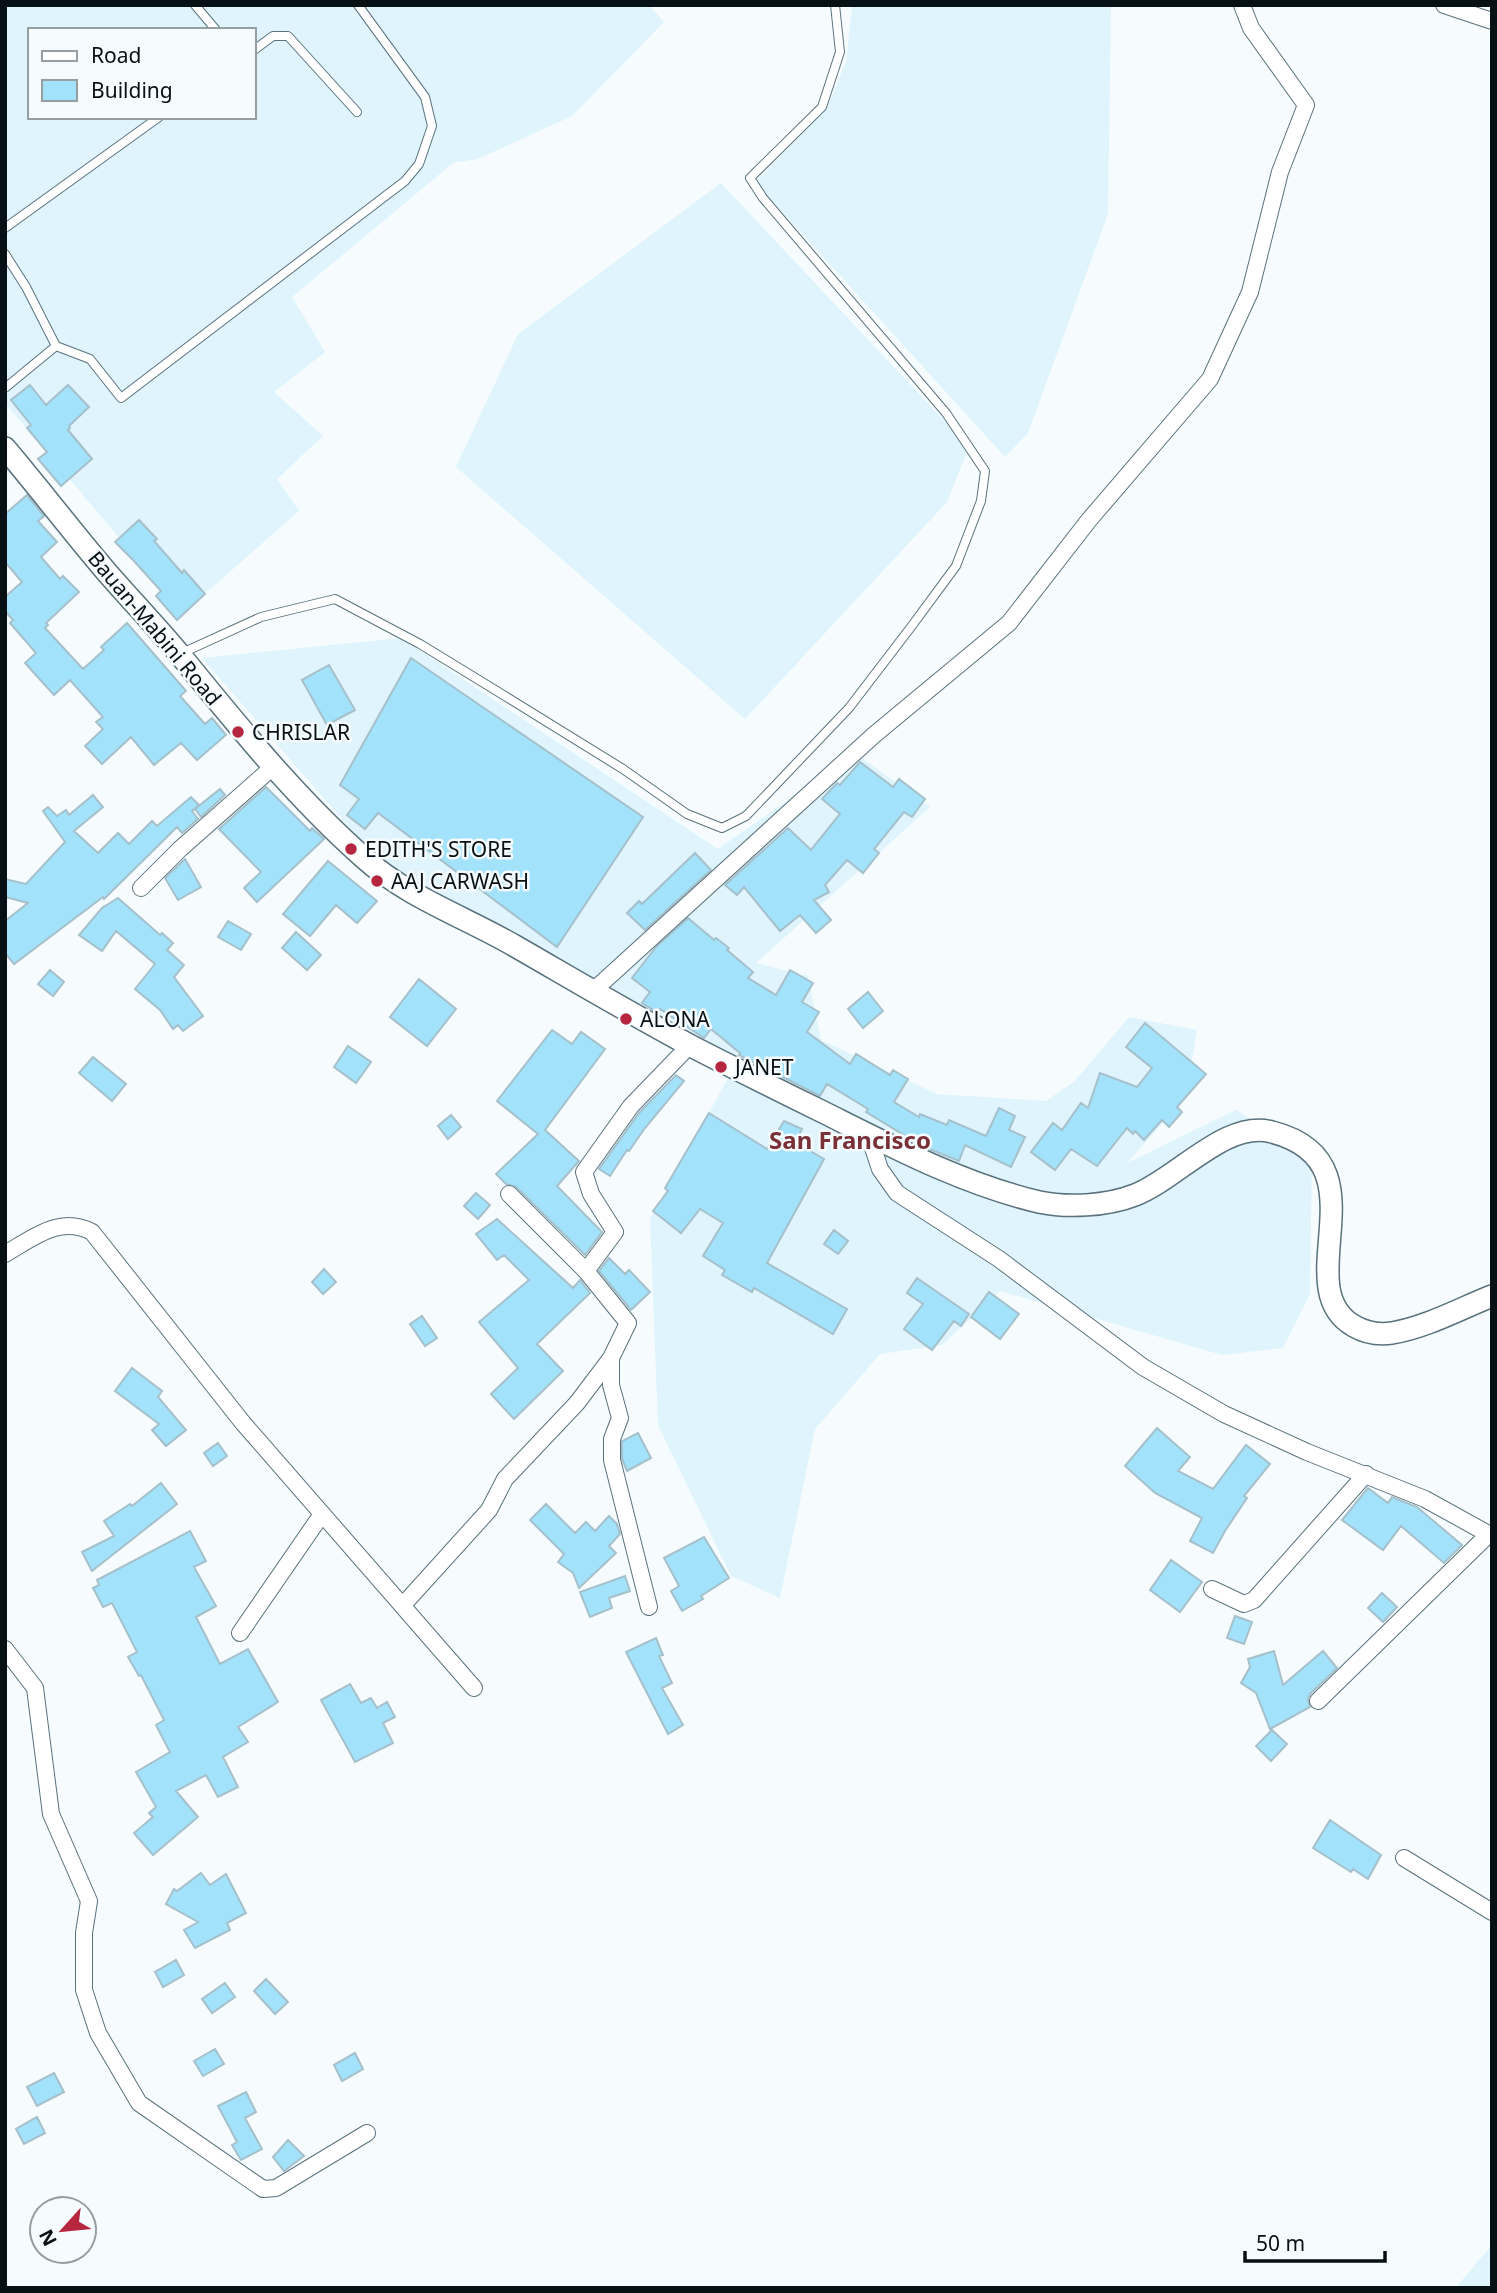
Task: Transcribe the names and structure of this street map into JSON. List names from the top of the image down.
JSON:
{
  "streets": {
    "main road": ["Bauan-Mabini Road"]
  },
  "districts": ["San Francisco"],
  "places": [
    "CHRISLAR",
    "EDITH'S STORE",
    "AAJ CARWASH",
    "ALONA",
    "JANET"
  ],
  "legend": ["Road", "Building"],
  "scale_bar": "50 m",
  "north": "bottom left"
}
